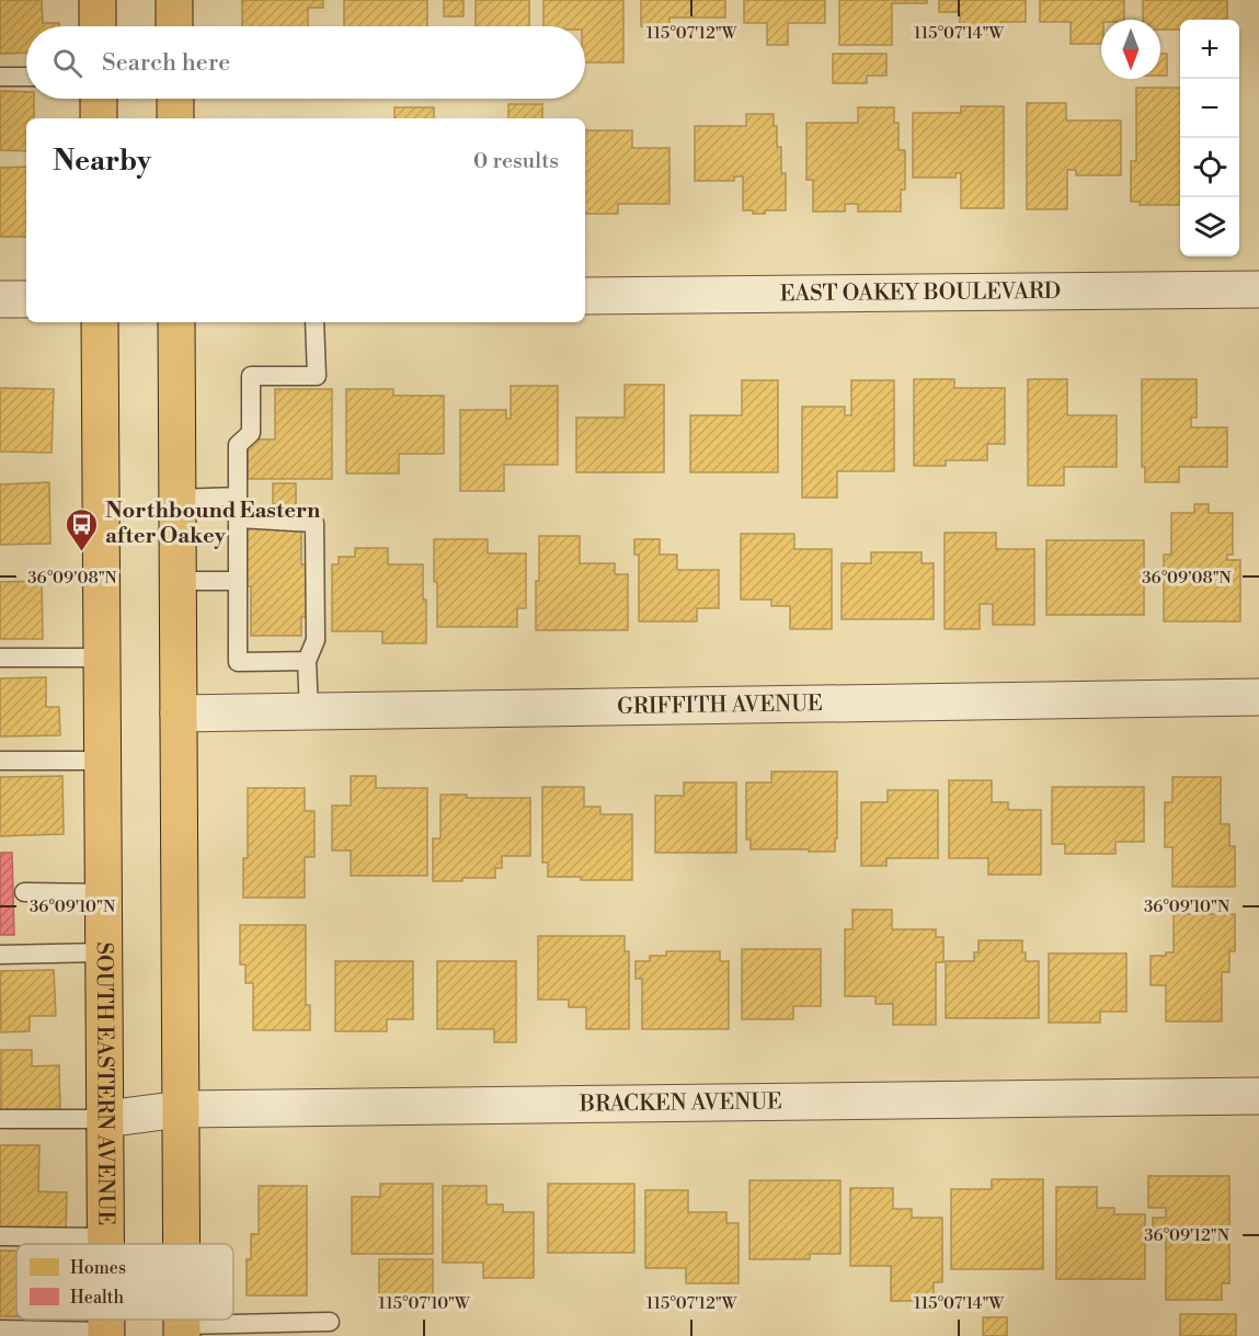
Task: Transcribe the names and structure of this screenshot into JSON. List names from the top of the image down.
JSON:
{
  "streets": {
    "main road": ["SOUTH EASTERN AVENUE"],
    "street": ["EAST OAKEY BOULEVARD", "GRIFFITH AVENUE", "BRACKEN AVENUE"]
  },
  "crossings": [
    ["SOUTH EASTERN AVENUE", "BRACKEN AVENUE"]
  ],
  "places": {
    "bus stop": ["Northbound Eastern after Oakey"]
  },
  "legend": ["Homes", "Health"],
  "north": "bottom",
  "page": {
    "map_buttons": ["+", "−"],
    "search": "Search here",
    "heading": ["Nearby", "0 results"]
  },
  "coordinates": [
    "115°07'12\"W",
    "115°07'14\"W",
    "36°09'08\"N",
    "36°09'10\"N",
    "36°09'12\"N",
    "115°07'10\"W"
  ]
}
